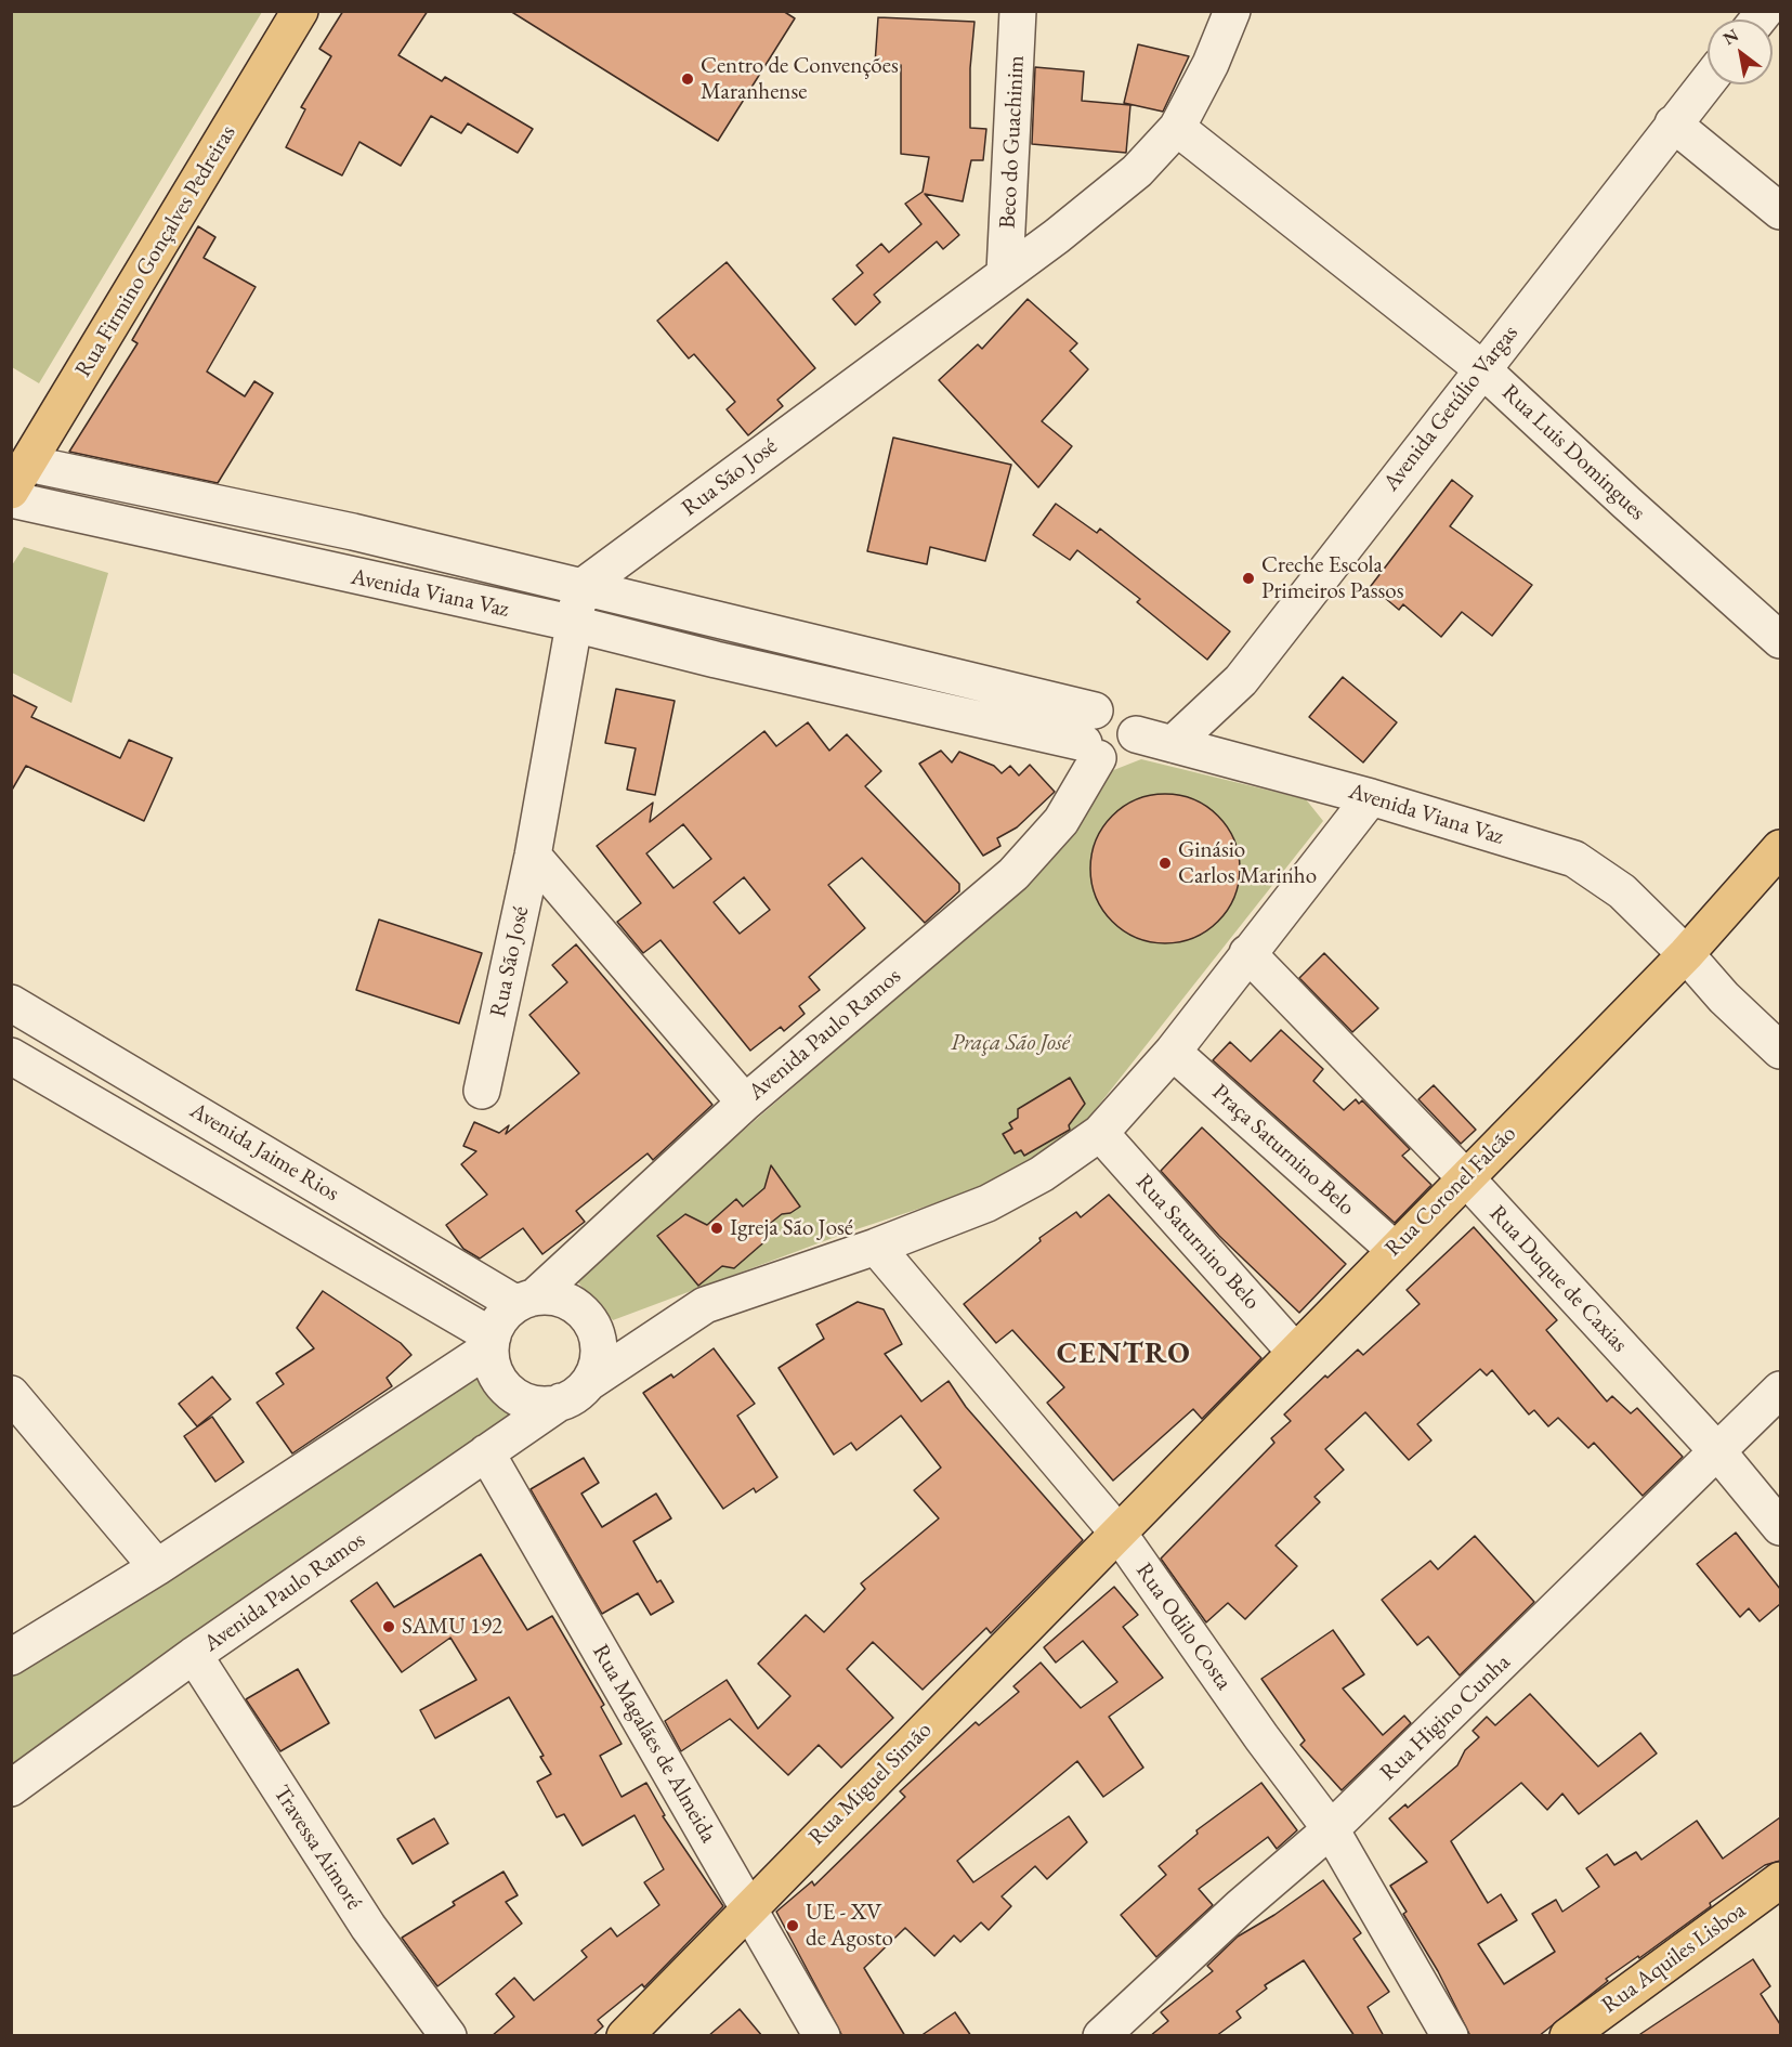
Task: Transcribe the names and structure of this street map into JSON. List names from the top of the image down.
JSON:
{
  "streets": {
    "main road": [
      "Rua Firmino Gonçalves Pedreiras",
      "Rua Coronel Falcão",
      "Rua Miguel Simão",
      "Rua Aquiles Lisboa"
    ],
    "street": [
      "Beco do Guachinim",
      "Avenida Getúlio Vargas",
      "Rua Luis Domingues",
      "Rua São José",
      "Avenida Viana Vaz",
      "Avenida Paulo Ramos",
      "Praça Saturnino Belo",
      "Avenida Jaime Rios",
      "Rua Saturnino Belo",
      "Rua Duque de Caxias",
      "Rua Odilo Costa",
      "Rua Higino Cunha",
      "Rua Magalães de Almeida",
      "Travessa Aimoré"
    ]
  },
  "crossings": [
    ["Beco do Guachinim", "Rua São José"],
    ["Rua Firmino Gonçalves Pedreiras", "Avenida Viana Vaz"],
    ["Avenida Getúlio Vargas", "Rua Luis Domingues"],
    ["Avenida Getúlio Vargas", "Avenida Viana Vaz"],
    ["Rua Luis Domingues", "Rua São José"],
    ["Rua São José", "Avenida Viana Vaz"],
    ["Avenida Viana Vaz", "Avenida Paulo Ramos"],
    ["Avenida Viana Vaz", "Rua Coronel Falcão"],
    ["Avenida Paulo Ramos", "Avenida Jaime Rios"],
    ["Avenida Paulo Ramos", "Rua Magalães de Almeida"],
    ["Avenida Paulo Ramos", "Travessa Aimoré"],
    ["Praça Saturnino Belo", "Rua Coronel Falcão"],
    ["Rua Coronel Falcão", "Rua Saturnino Belo"],
    ["Rua Coronel Falcão", "Rua Duque de Caxias"],
    ["Rua Coronel Falcão", "Rua Odilo Costa"],
    ["Rua Coronel Falcão", "Rua Miguel Simão"],
    ["Rua Duque de Caxias", "Rua Higino Cunha"],
    ["Rua Odilo Costa", "Rua Higino Cunha"],
    ["Rua Odilo Costa", "Rua Miguel Simão"],
    ["Rua Magalães de Almeida", "Rua Miguel Simão"]
  ],
  "districts": ["CENTRO"],
  "parks": ["Praça São José"],
  "places": [
    "Centro de Convenções Maranhense",
    "Creche Escola Primeiros Passos",
    "Ginásio Carlos Marinho",
    "Igreja São José",
    "SAMU 192",
    "UE - XV de Agosto"
  ],
  "north": "top left"
}
